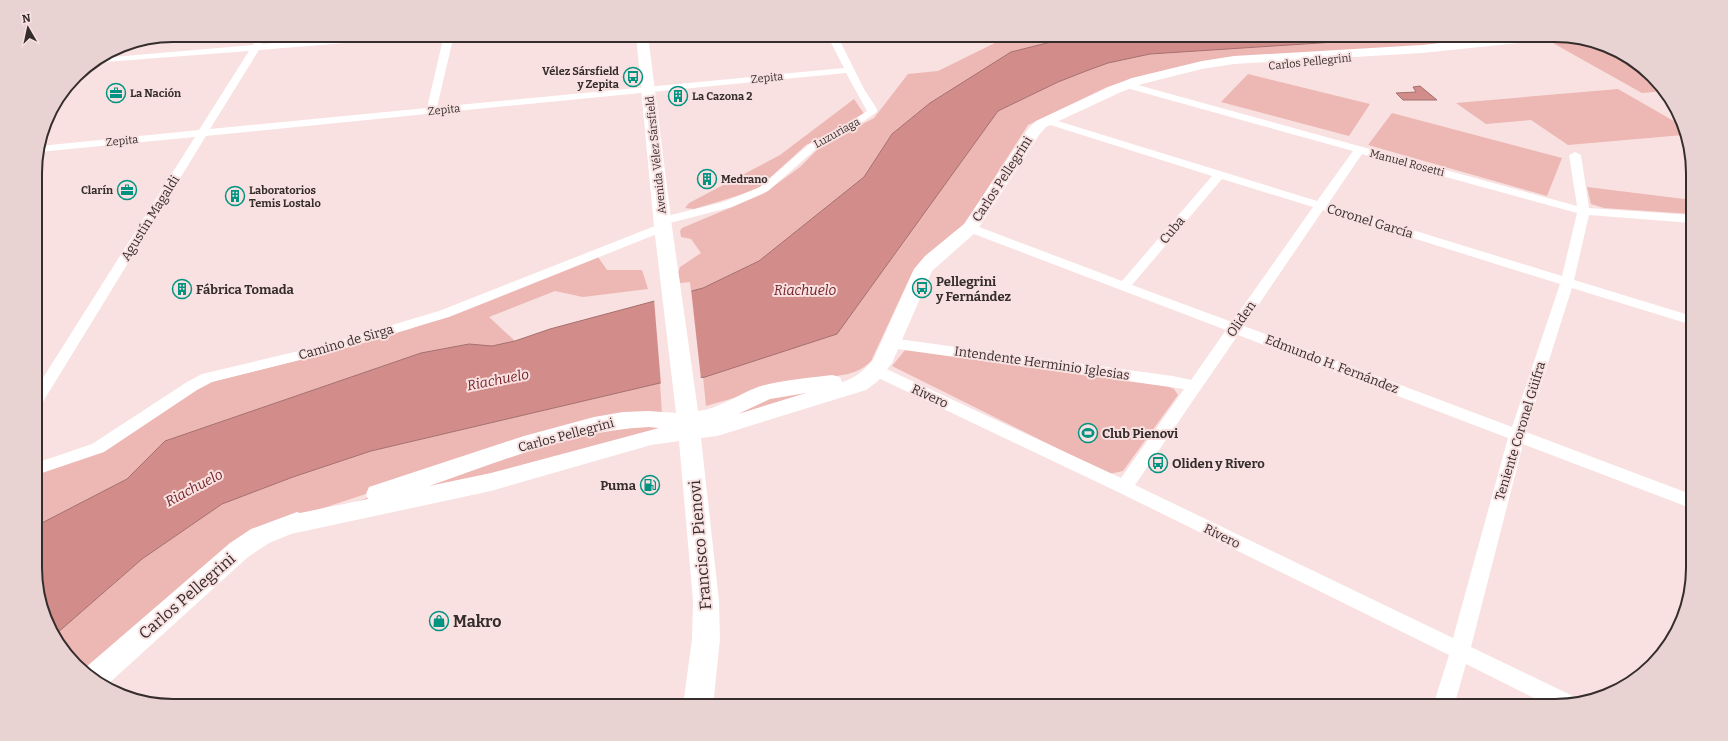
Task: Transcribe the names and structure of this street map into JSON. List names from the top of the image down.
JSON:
{
  "streets": {
    "street": [
      "Carlos Pellegrini",
      "Zepita",
      "Luzuriaga",
      "Avenida Vélez Sársfield",
      "Manuel Rosetti",
      "Agustín Magaldi",
      "Coronel García",
      "Cuba",
      "Oliden",
      "Camino de Sirga",
      "Intendente Herminio Iglesias",
      "Edmundo H. Fernández",
      "Rivero",
      "Teniente Coronel Güifra",
      "Francisco Pienovi"
    ]
  },
  "crossings": [
    ["Carlos Pellegrini", "Manuel Rosetti"],
    ["Carlos Pellegrini", "Coronel García"],
    ["Carlos Pellegrini", "Intendente Herminio Iglesias"],
    ["Carlos Pellegrini", "Edmundo H. Fernández"],
    ["Carlos Pellegrini", "Rivero"],
    ["Carlos Pellegrini", "Francisco Pienovi"],
    ["Zepita", "Luzuriaga"],
    ["Zepita", "Avenida Vélez Sársfield"],
    ["Zepita", "Agustín Magaldi"],
    ["Luzuriaga", "Avenida Vélez Sársfield"],
    ["Luzuriaga", "Camino de Sirga"],
    ["Avenida Vélez Sársfield", "Camino de Sirga"],
    ["Avenida Vélez Sársfield", "Francisco Pienovi"],
    ["Manuel Rosetti", "Oliden"],
    ["Manuel Rosetti", "Teniente Coronel Güifra"],
    ["Coronel García", "Cuba"],
    ["Coronel García", "Oliden"],
    ["Coronel García", "Teniente Coronel Güifra"],
    ["Cuba", "Edmundo H. Fernández"],
    ["Oliden", "Intendente Herminio Iglesias"],
    ["Oliden", "Edmundo H. Fernández"],
    ["Oliden", "Rivero"],
    ["Edmundo H. Fernández", "Teniente Coronel Güifra"],
    ["Rivero", "Teniente Coronel Güifra"]
  ],
  "water": ["Riachuelo"],
  "places": {
    "bus stop": ["Vélez Sársfield y Zepita", "Pellegrini y Fernández", "Oliden y Rivero"],
    "office": ["La Nación", "Clarín"],
    "building": [
      "La Cazona 2",
      "Medrano",
      "Laboratorios Temis Lostalo",
      "Fábrica Tomada"
    ],
    "sports": ["Club Pienovi"],
    "fuel station": ["Puma"],
    "shop": ["Makro"]
  },
  "north": "top"
}
